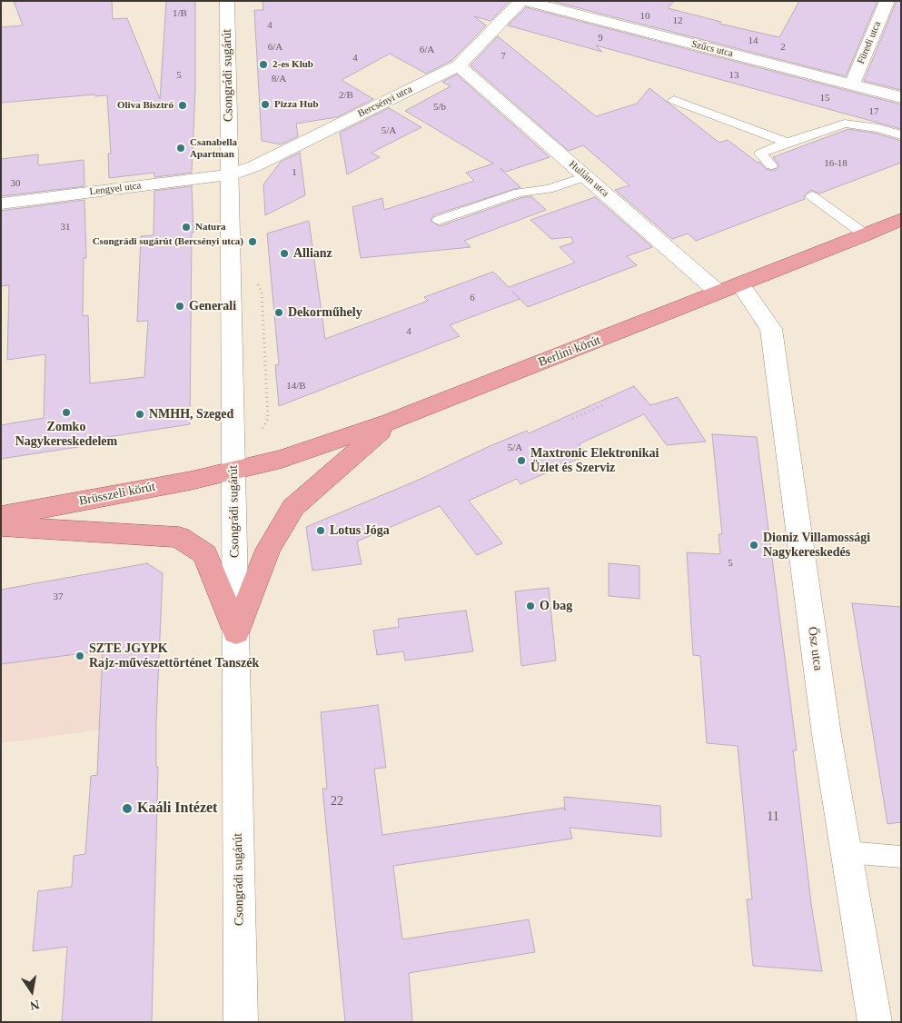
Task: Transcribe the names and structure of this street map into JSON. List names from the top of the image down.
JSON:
{
  "streets": {
    "main road": ["Berlini körút", "Brüsszeli körút"],
    "street": [
      "Füredi utca",
      "Szűcs utca",
      "Csongrádi sugárút",
      "Bercsényi utca",
      "Hullám utca",
      "Lengyel utca",
      "Ősz utca"
    ]
  },
  "crossings": [
    ["Füredi utca", "Szűcs utca"],
    ["Szűcs utca", "Bercsényi utca"],
    ["Csongrádi sugárút", "Bercsényi utca"],
    ["Csongrádi sugárút", "Lengyel utca"],
    ["Csongrádi sugárút", "Berlini körút"],
    ["Csongrádi sugárút", "Brüsszeli körút"],
    ["Bercsényi utca", "Hullám utca"],
    ["Bercsényi utca", "Lengyel utca"],
    ["Hullám utca", "Berlini körút"],
    ["Hullám utca", "Ősz utca"],
    ["Berlini körút", "Brüsszeli körút"],
    ["Berlini körút", "Ősz utca"]
  ],
  "places": [
    "2-es Klub",
    "Pizza Hub",
    "Oliva Bisztró",
    "Csanabella Apartman",
    "Natura",
    "Csongrádi sugárút (Bercsényi utca)",
    "Allianz",
    "Generali",
    "Dekorműhely",
    "Zomko Nagykereskedelem",
    "NMHH, Szeged",
    "Maxtronic Elektronikai Üzlet és Szerviz",
    "Lotus Jóga",
    "Dioniz Villamossági Nagykereskedés",
    "O bag",
    "SZTE JGYPK Rajz-művészettörténet Tanszék",
    "Kaáli Intézet"
  ],
  "house_numbers": [
    "1/B",
    "10",
    "12",
    "4",
    "9",
    "14",
    "6/A",
    "2",
    "6/A",
    "7",
    "4",
    "5",
    "13",
    "8/A",
    "2/B",
    "15",
    "5/b",
    "17",
    "5/A",
    "16-18",
    "1",
    "30",
    "31",
    "6",
    "4",
    "14/B",
    "5/A",
    "5",
    "37",
    "22",
    "11"
  ],
  "north": "bottom"
}
